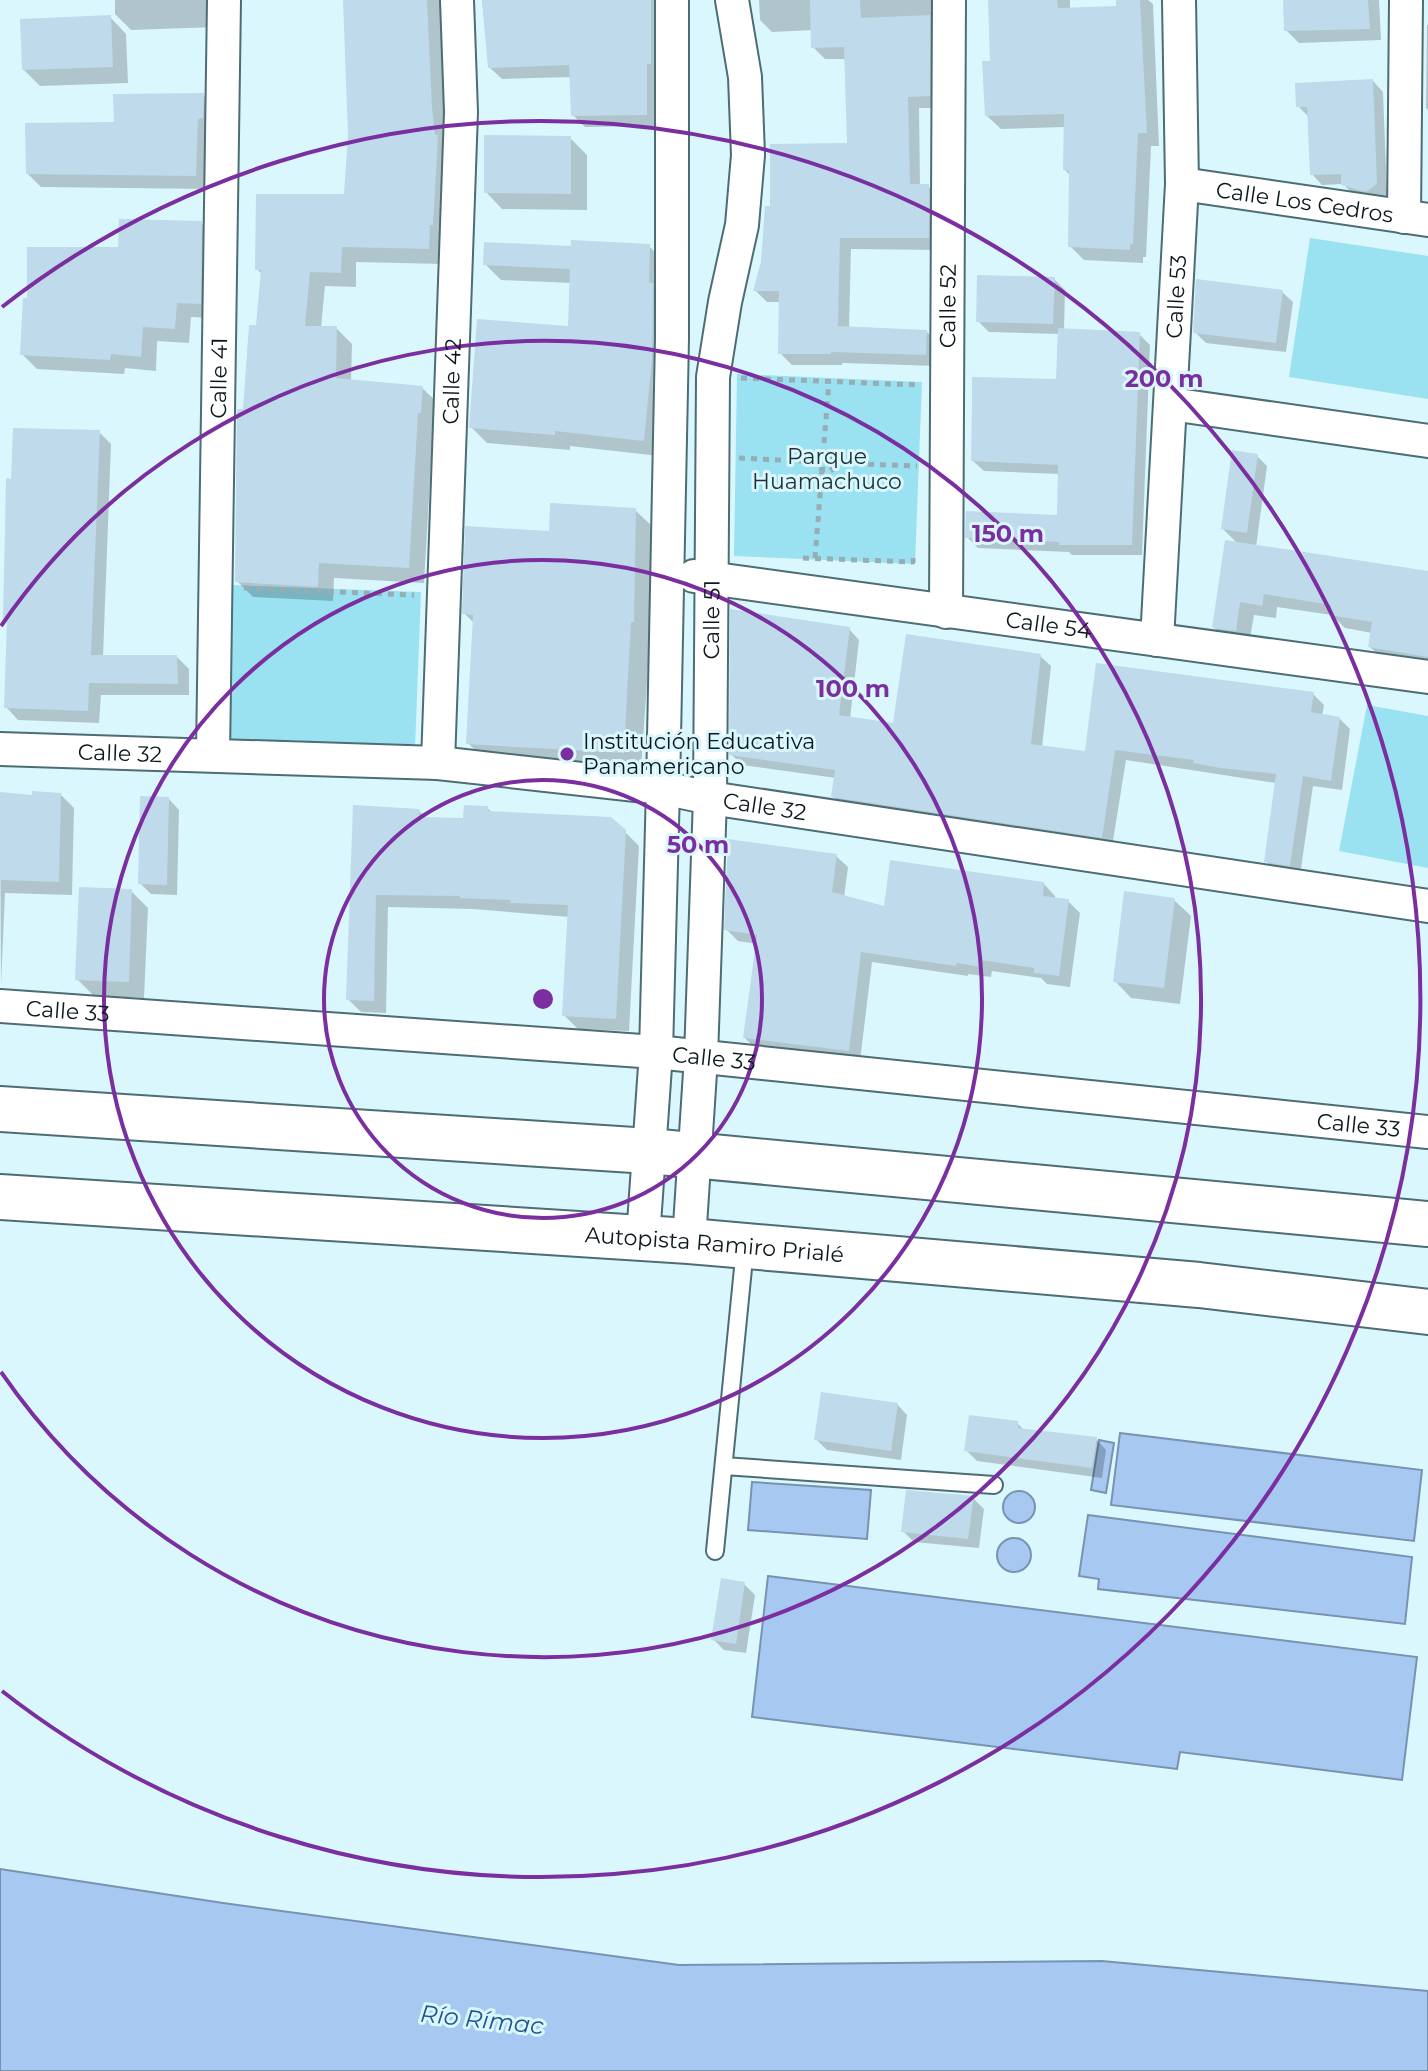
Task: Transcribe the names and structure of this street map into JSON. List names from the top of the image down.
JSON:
{
  "streets": {
    "highway": ["Autopista Ramiro Prialé"],
    "street": [
      "Calle Los Cedros",
      "Calle 53",
      "Calle 52",
      "Calle 41",
      "Calle 42",
      "Calle 51",
      "Calle 54",
      "Calle 32",
      "Calle 33"
    ]
  },
  "crossings": [
    ["Calle Los Cedros", "Calle 53"],
    ["Calle 53", "Calle 54"],
    ["Calle 52", "Calle 54"],
    ["Calle 41", "Calle 32"],
    ["Calle 42", "Calle 32"],
    ["Calle 51", "Calle 54"],
    ["Calle 51", "Calle 32"],
    ["Calle 51", "Calle 33"],
    ["Calle 51", "Autopista Ramiro Prialé"]
  ],
  "water": ["Río Rímac"],
  "parks": ["Parque Huamachuco"],
  "places": ["Institución Educativa Panamericano"],
  "rings": [
    "200 m",
    "150 m",
    "100 m",
    "50 m"
  ]
}
